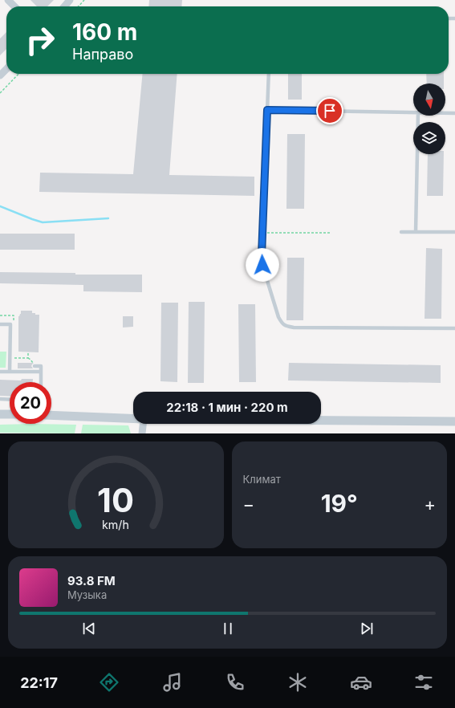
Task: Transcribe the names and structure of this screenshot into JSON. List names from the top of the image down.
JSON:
{
  "north": "bottom",
  "page": {
    "turn": ["160 m", "Направо"],
    "limit": "20",
    "trip": "22:18 · 1 мин · 220 m",
    "tile": "Климат",
    "heat": ["−", "19°", "+"],
    "song": ["93.8 FM", "Музыка"],
    "tabs": "22:17",
    "gauge": ["10", "km/h"]
  }
}
